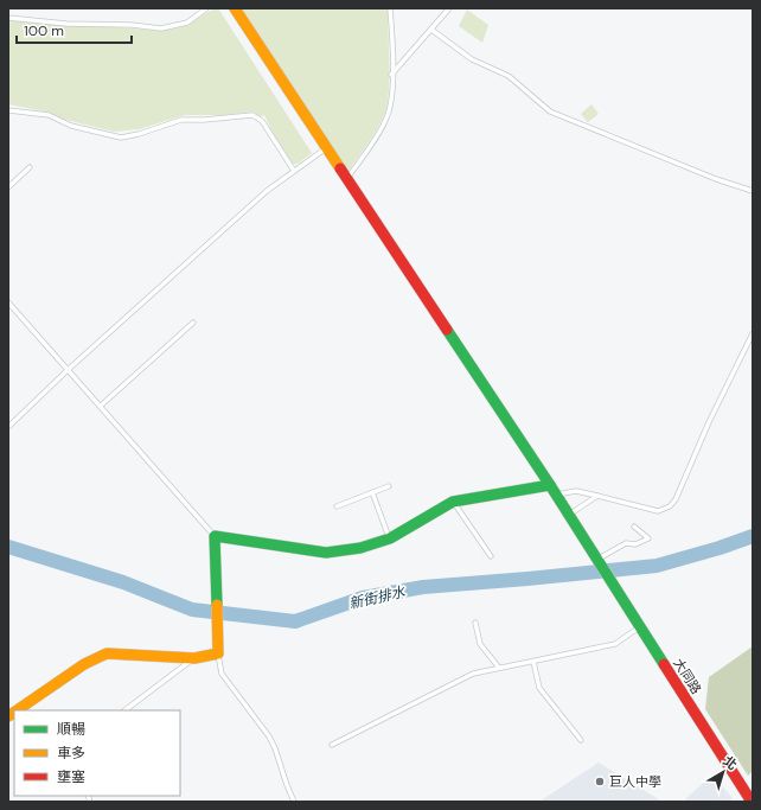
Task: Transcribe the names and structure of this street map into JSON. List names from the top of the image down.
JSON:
{
  "streets": {
    "street": ["大同路"]
  },
  "water": ["新街排水"],
  "places": ["巨人中學"],
  "legend": ["順暢", "車多", "壅塞"],
  "scale_bar": "100 m",
  "north": "top right"
}
